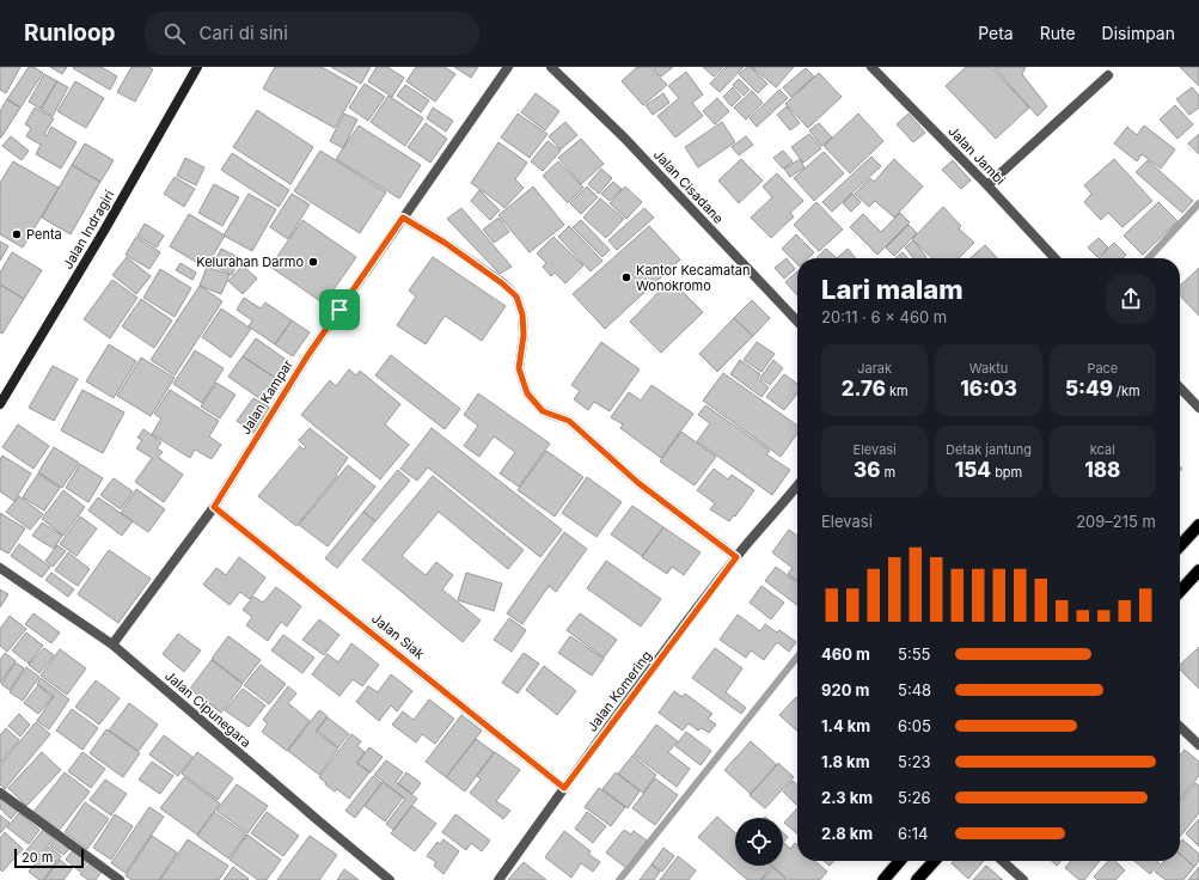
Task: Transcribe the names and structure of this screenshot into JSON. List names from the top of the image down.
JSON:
{
  "streets": {
    "street": [
      "Jalan Jambi",
      "Jalan Cisadane",
      "Jalan Indragiri",
      "Jalan Kampar",
      "Jalan Siak",
      "Jalan Komering",
      "Jalan Cipunegara"
    ]
  },
  "crossings": [
    ["Jalan Kampar", "Jalan Siak"],
    ["Jalan Kampar", "Jalan Cipunegara"],
    ["Jalan Siak", "Jalan Komering"]
  ],
  "places": ["Penta", "Kelurahan Darmo", "Kantor Kecamatan Wonokromo"],
  "scale_bar": "20 m",
  "page": {
    "header": "Runloop",
    "search": "Cari di sini",
    "nav": ["Peta", "Rute", "Disimpan"],
    "heading": ["Lari malam", "20:11 · 6 × 460 m"],
    "stats": [
      ["Jarak", "2.76 km"],
      ["Waktu", "16:03"],
      ["Pace", "5:49 /km"],
      ["Elevasi", "36 m"],
      ["Detak jantung", "154 bpm"],
      ["kcal", "188"]
    ],
    "chart": ["Elevasi", "209–215 m"],
    "list": [
      {
        "name": "460 m",
        "note": "5:55"
      },
      {
        "name": "920 m",
        "note": "5:48"
      },
      {
        "name": "1.4 km",
        "note": "6:05"
      },
      {
        "name": "1.8 km",
        "note": "5:23"
      },
      {
        "name": "2.3 km",
        "note": "5:26"
      },
      {
        "name": "2.8 km",
        "note": "6:14"
      }
    ],
    "scale": "20 m"
  }
}
